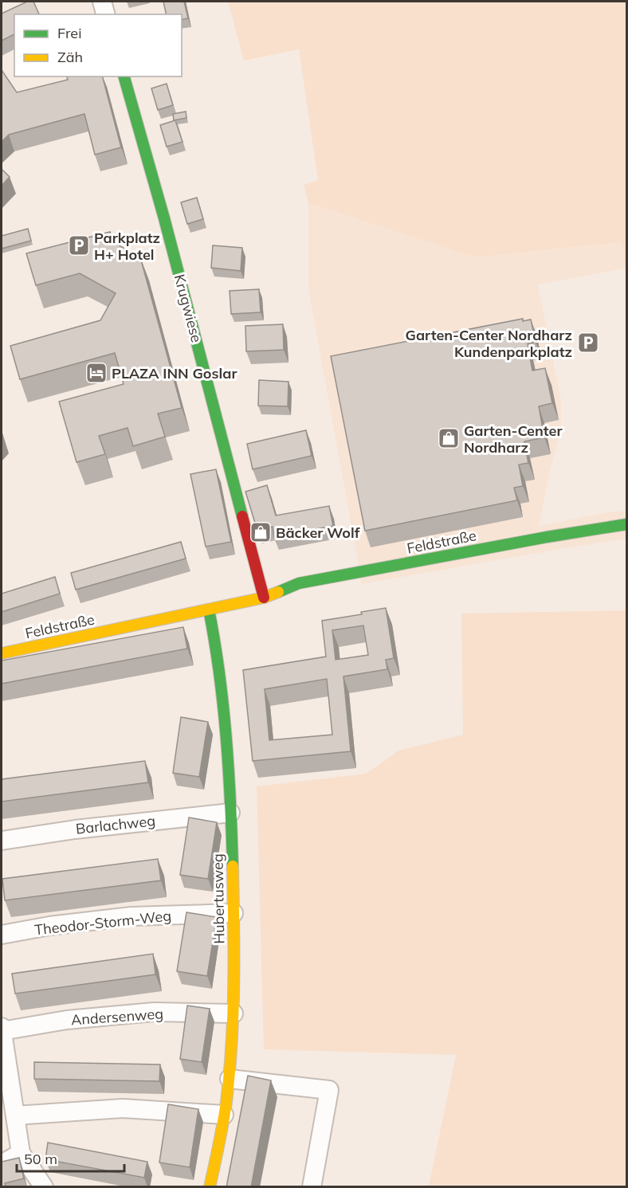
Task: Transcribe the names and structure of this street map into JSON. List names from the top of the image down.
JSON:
{
  "streets": {
    "street": [
      "Krugwiese",
      "Feldstraße",
      "Barlachweg",
      "Hubertusweg",
      "Theodor-Storm-Weg",
      "Andersenweg"
    ]
  },
  "crossings": [
    ["Krugwiese", "Feldstraße"],
    ["Feldstraße", "Hubertusweg"],
    ["Barlachweg", "Hubertusweg"],
    ["Hubertusweg", "Theodor-Storm-Weg"],
    ["Hubertusweg", "Andersenweg"]
  ],
  "places": {
    "parking": ["Parkplatz H+ Hotel", "Garten-Center Nordharz Kundenparkplatz"],
    "hotel": ["PLAZA INN Goslar"],
    "shop": ["Garten-Center Nordharz", "Bäcker Wolf"]
  },
  "legend": ["Frei", "Zäh"],
  "scale_bar": "50 m"
}
